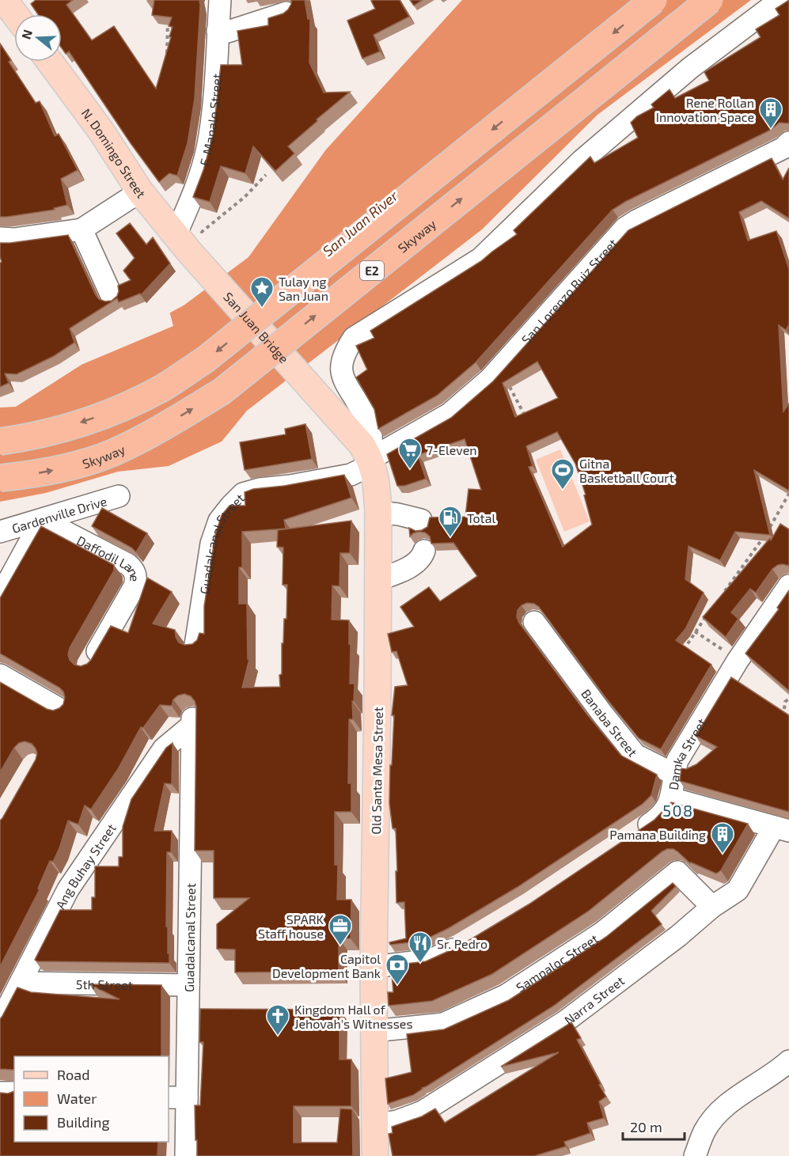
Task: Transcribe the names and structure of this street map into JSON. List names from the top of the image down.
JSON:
{
  "streets": {
    "highway": ["Skyway", "E2"],
    "main road": ["N. Domingo Street", "San Juan Bridge", "Old Santa Mesa Street"],
    "street": [
      "F. Manalo Street",
      "San Lorenzo Ruiz Street",
      "Gardenville Drive",
      "Guadalcanal Street",
      "Daffodil Lane",
      "Banaba Street",
      "Damka Street",
      "Ang Buhay Street",
      "Sampaloc Street",
      "5th Street",
      "Narra Street"
    ]
  },
  "crossings": [
    ["F. Manalo Street", "N. Domingo Street"],
    ["F. Manalo Street", "San Juan Bridge"],
    ["N. Domingo Street", "San Juan Bridge"],
    ["San Lorenzo Ruiz Street", "Guadalcanal Street"],
    ["San Lorenzo Ruiz Street", "Old Santa Mesa Street"],
    ["San Juan Bridge", "Old Santa Mesa Street"],
    ["Gardenville Drive", "Daffodil Lane"],
    ["Guadalcanal Street", "Old Santa Mesa Street"],
    ["Guadalcanal Street", "Ang Buhay Street"],
    ["Guadalcanal Street", "5th Street"],
    ["Banaba Street", "Damka Street"],
    ["Old Santa Mesa Street", "Sampaloc Street"],
    ["Old Santa Mesa Street", "Narra Street"],
    ["Ang Buhay Street", "5th Street"],
    ["Sampaloc Street", "Narra Street"]
  ],
  "districts": ["508"],
  "water": ["San Juan River"],
  "places": {
    "building": ["Rene Rollan Innovation Space", "Pamana Building"],
    "place": ["Tulay ng San Juan"],
    "supermarket": ["7-Eleven"],
    "sports": ["Gitna Basketball Court"],
    "fuel station": ["Total"],
    "office": ["SPARK Staff house"],
    "restaurant": ["Sr. Pedro"],
    "bank": ["Capitol Development Bank"],
    "church": ["Kingdom Hall of Jehovah's Witnesses"]
  },
  "legend": ["Road", "Water", "Building"],
  "scale_bar": "20 m",
  "north": "left"
}
